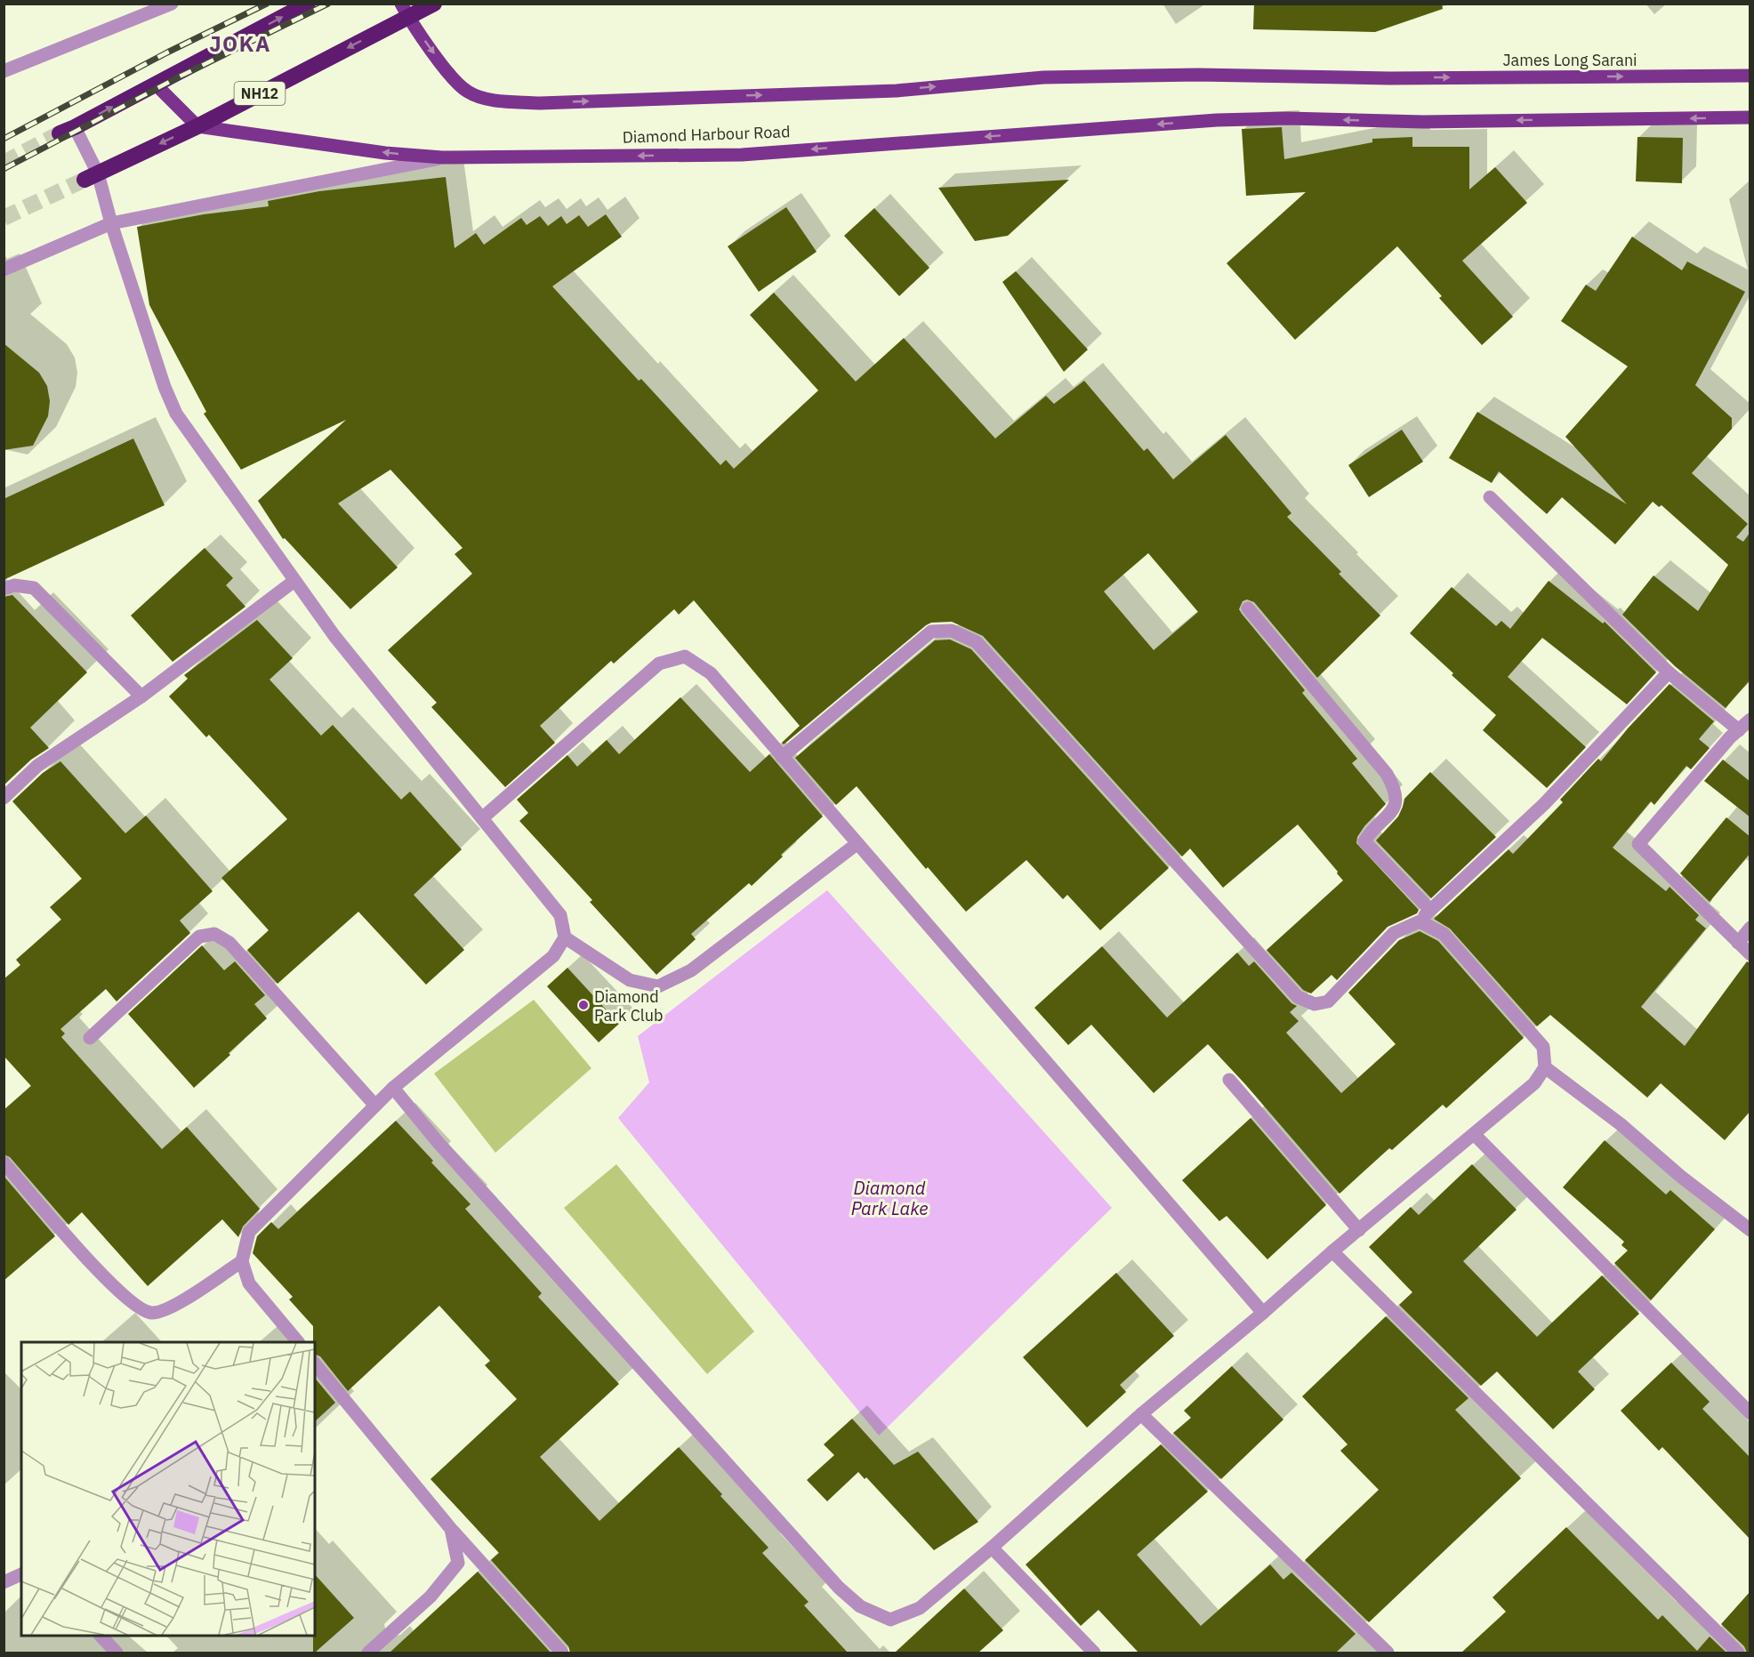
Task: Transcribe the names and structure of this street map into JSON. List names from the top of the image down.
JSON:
{
  "streets": {
    "highway": ["NH12"],
    "main road": ["James Long Sarani", "Diamond Harbour Road"]
  },
  "crossings": [
    ["James Long Sarani", "NH12"],
    ["NH12", "Diamond Harbour Road"]
  ],
  "one_way": ["James Long Sarani", "Diamond Harbour Road"],
  "districts": ["JOKA"],
  "water": ["Diamond Park Lake"],
  "places": ["Diamond Park Club"]
}
